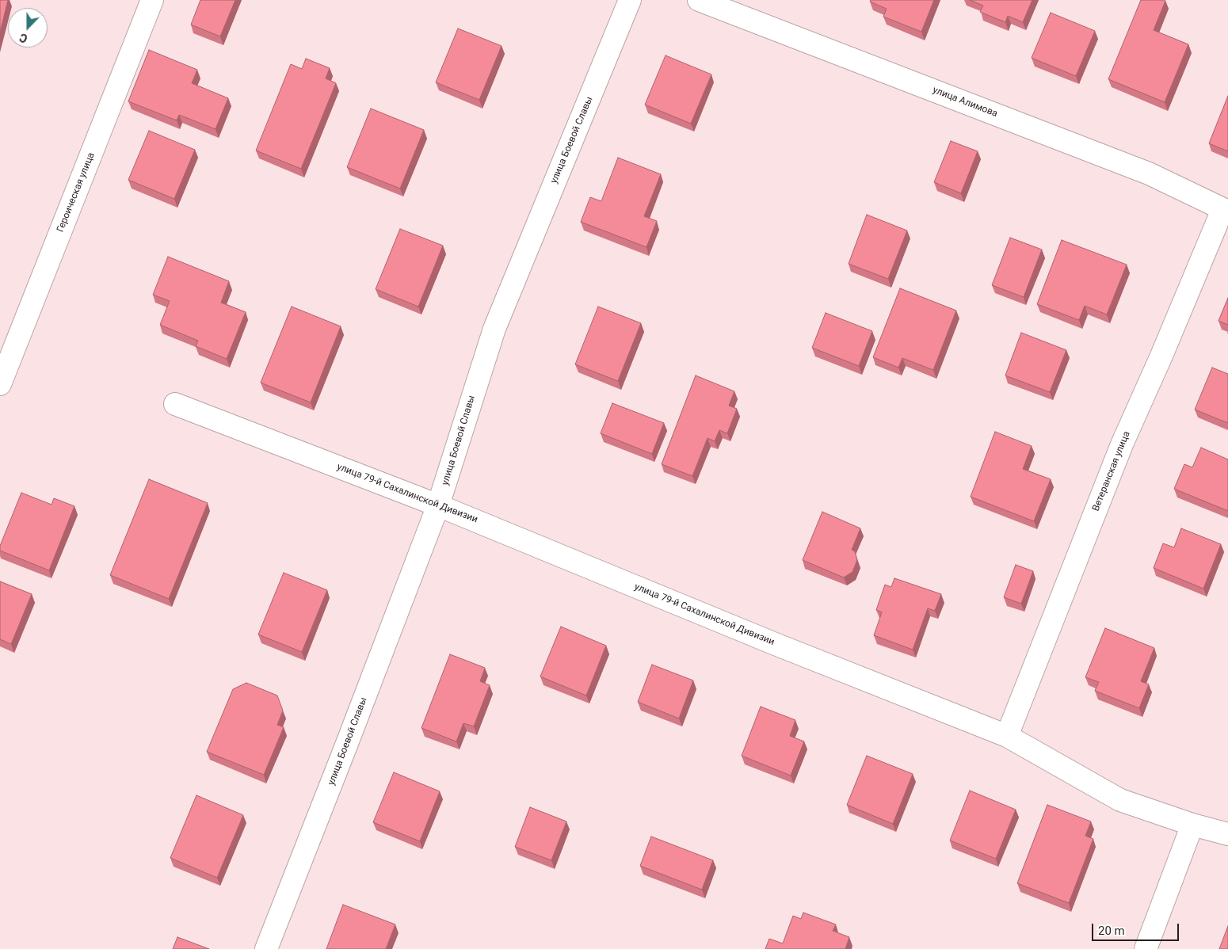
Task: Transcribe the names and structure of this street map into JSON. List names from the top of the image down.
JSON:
{
  "streets": {
    "street": [
      "улица Алимова",
      "улица Боевой Славы",
      "Героическая улица",
      "Ветеранская улица",
      "улица 79-й Сахалинской Дивизии"
    ]
  },
  "crossings": [
    ["улица Алимова", "Ветеранская улица"],
    ["улица Боевой Славы", "улица 79-й Сахалинской Дивизии"],
    ["Ветеранская улица", "улица 79-й Сахалинской Дивизии"]
  ],
  "scale_bar": "20 m",
  "north": "bottom"
}
